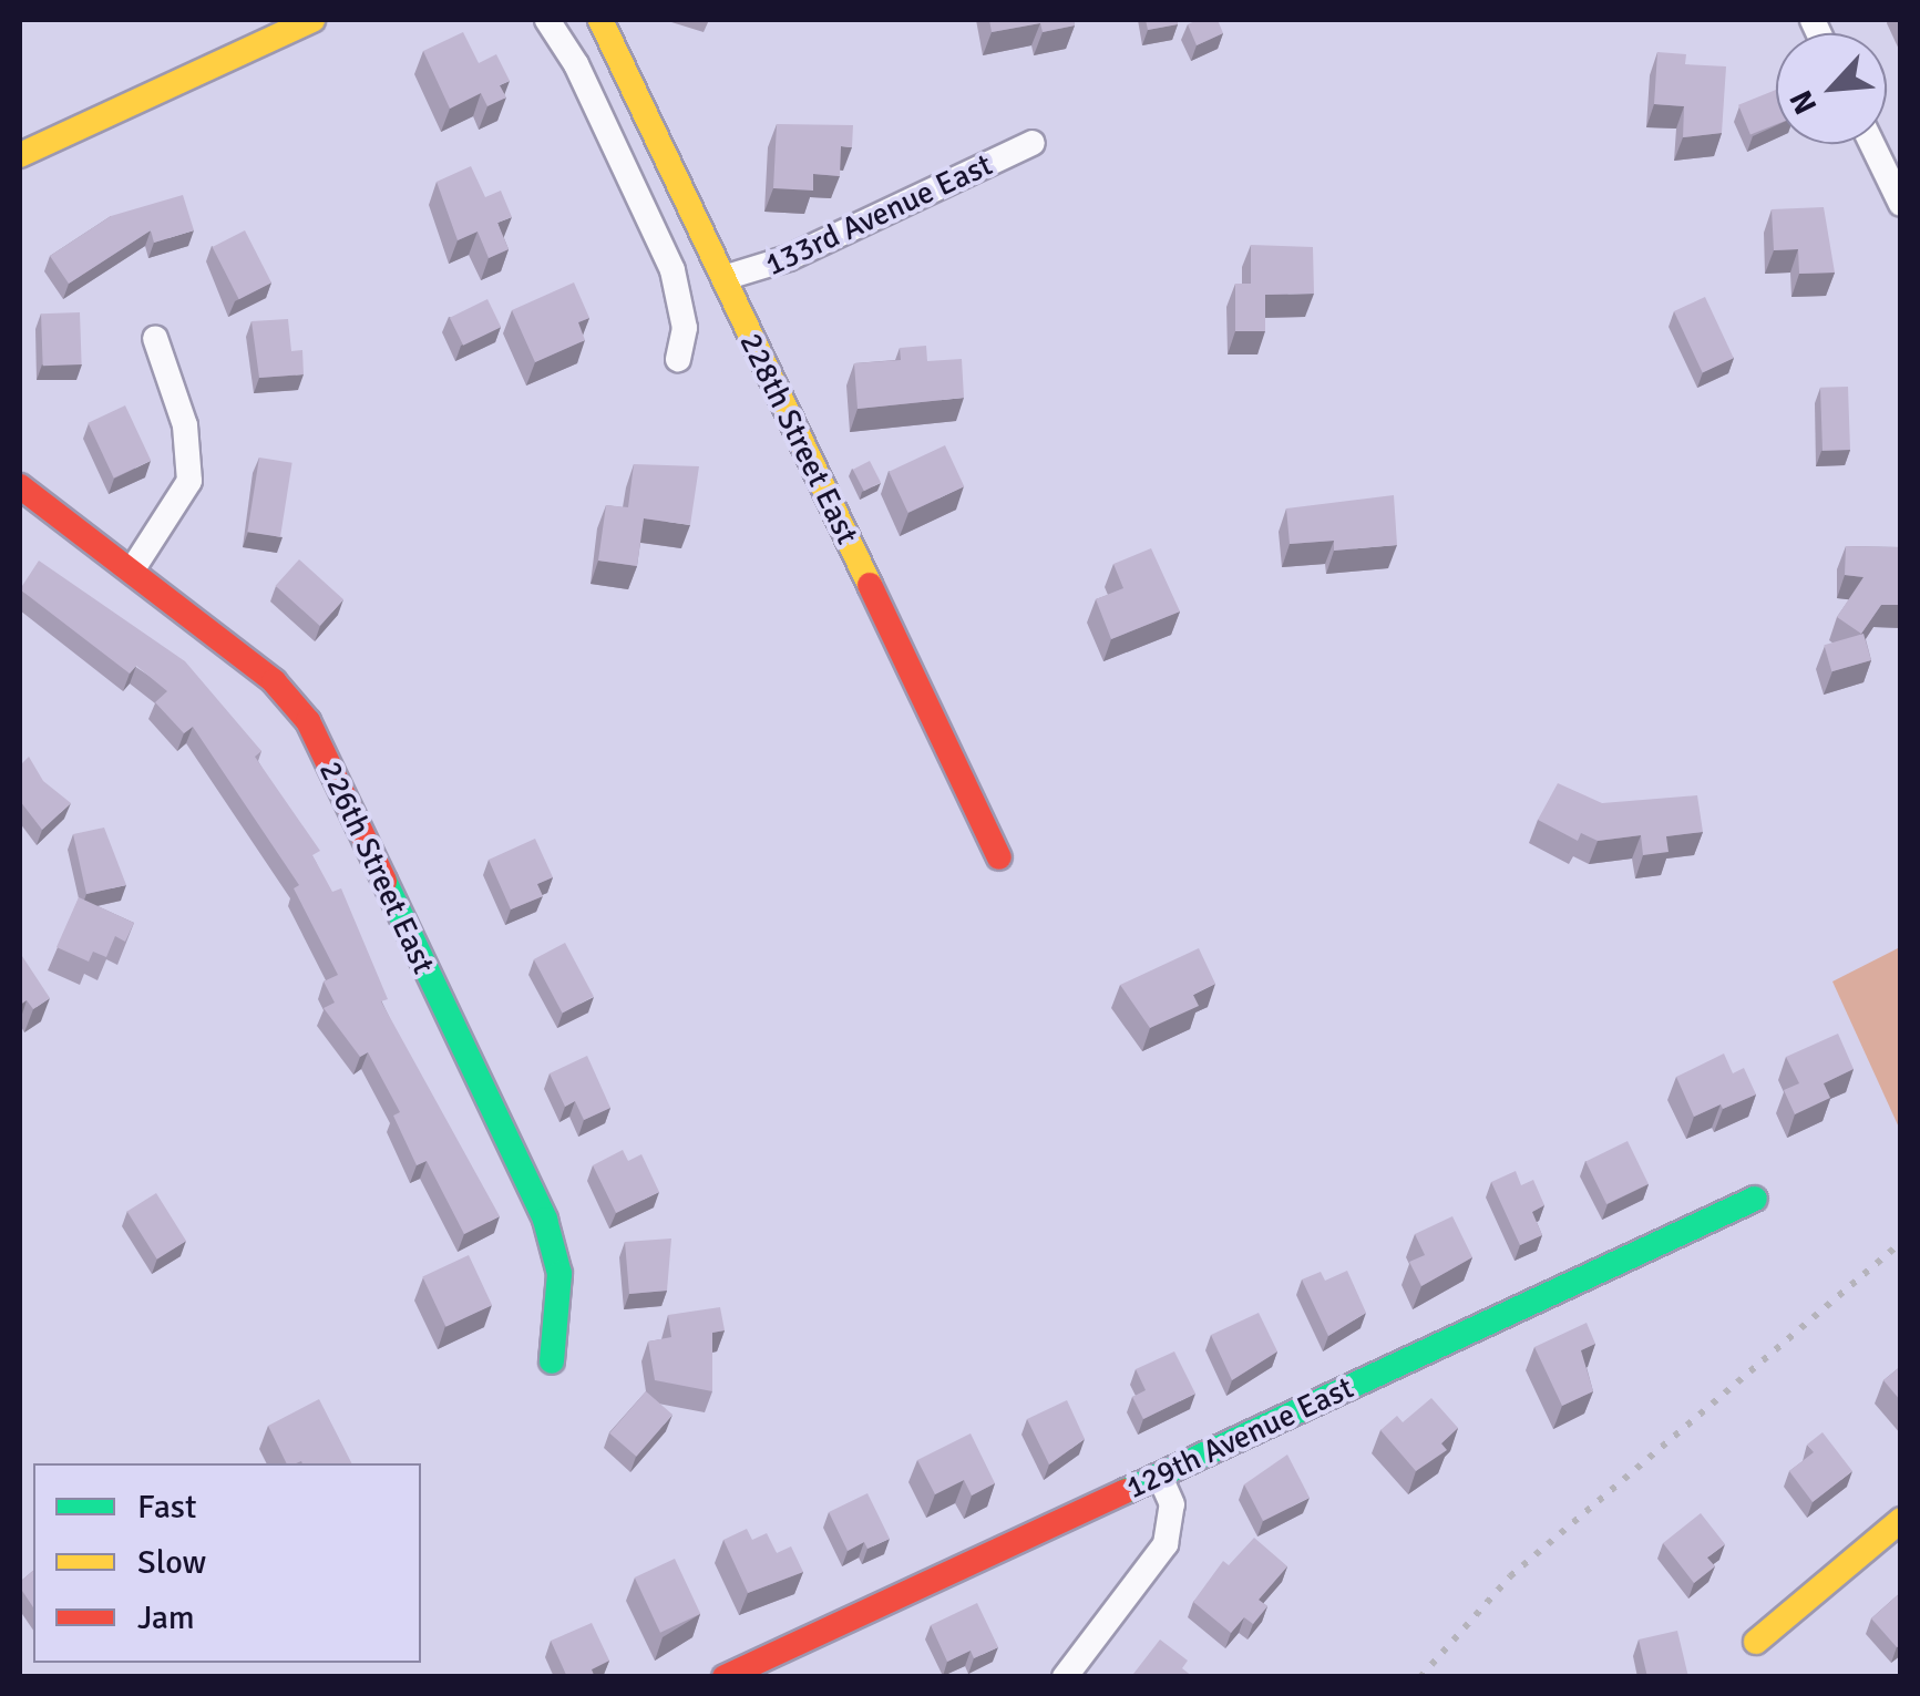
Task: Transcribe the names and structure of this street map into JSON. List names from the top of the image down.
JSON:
{
  "streets": {
    "street": [
      "133rd Avenue East",
      "228th Street East",
      "226th Street East",
      "129th Avenue East"
    ]
  },
  "crossings": [
    ["133rd Avenue East", "228th Street East"]
  ],
  "legend": ["Fast", "Slow", "Jam"],
  "north": "bottom left"
}
